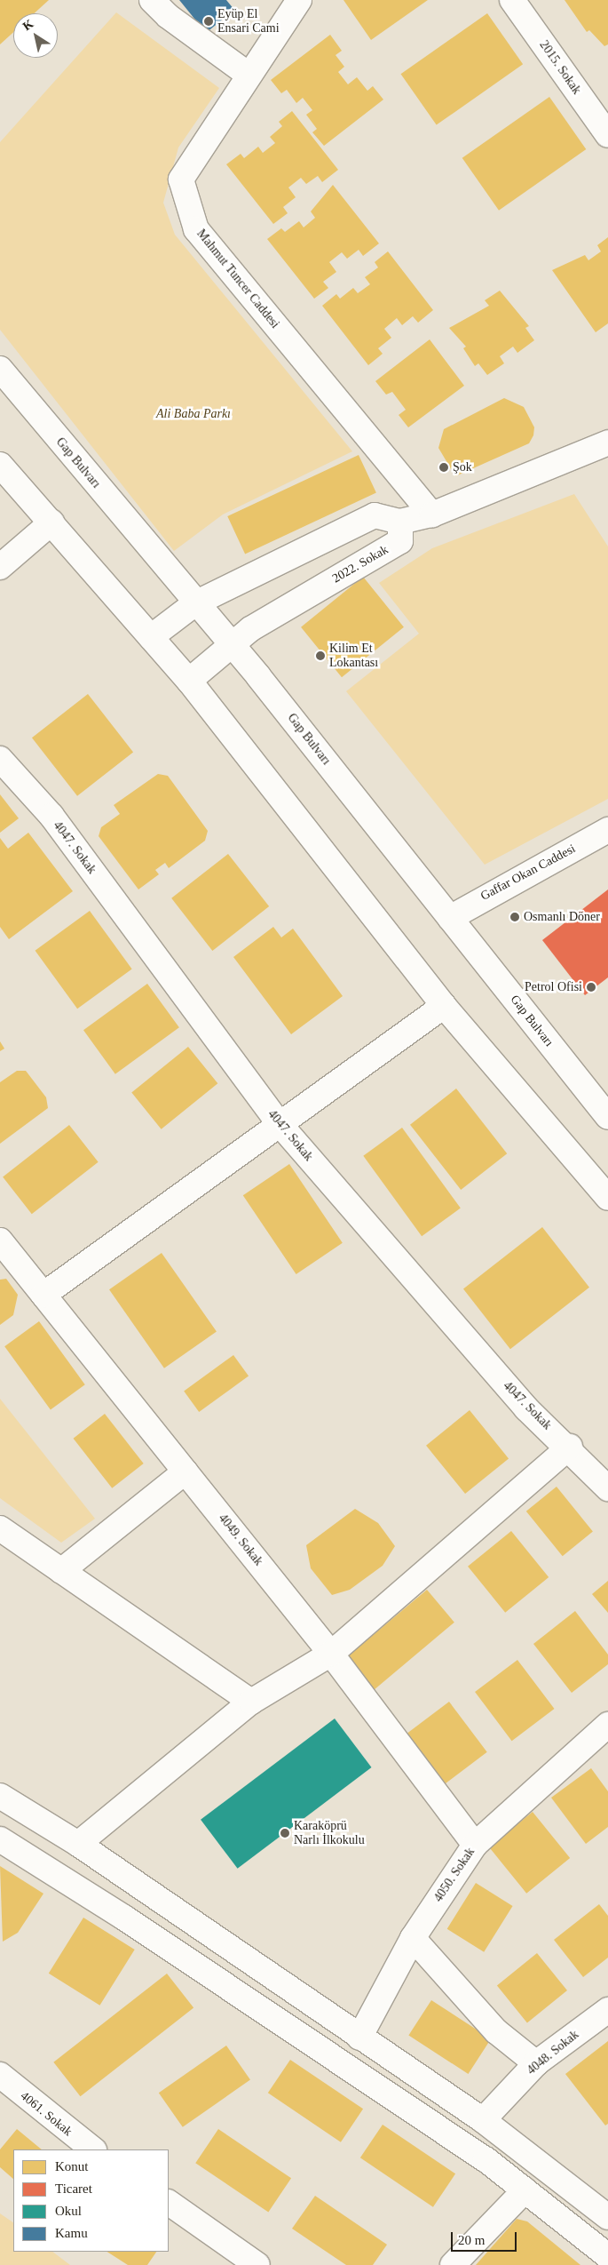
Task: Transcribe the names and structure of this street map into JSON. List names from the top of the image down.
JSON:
{
  "streets": {
    "main road": [
      "2015. Sokak",
      "Mahmut Tuncer Caddesi",
      "Gap Bulvarı",
      "2022. Sokak",
      "4047. Sokak",
      "Gaffar Okan Caddesi",
      "4049. Sokak",
      "4050. Sokak",
      "4048. Sokak",
      "4061. Sokak"
    ]
  },
  "crossings": [
    ["Gap Bulvarı", "2022. Sokak"],
    ["Gap Bulvarı", "Gaffar Okan Caddesi"],
    ["4049. Sokak", "4050. Sokak"]
  ],
  "parks": ["Ali Baba Parkı"],
  "places": [
    "Eyüp El Ensari Cami",
    "Şok",
    "Kilim Et Lokantası",
    "Osmanlı Döner",
    "Petrol Ofisi",
    "Karaköprü Narlı İlkokulu"
  ],
  "legend": [
    "Konut",
    "Ticaret",
    "Okul",
    "Kamu"
  ],
  "scale_bar": "20 m",
  "north": "top left"
}
